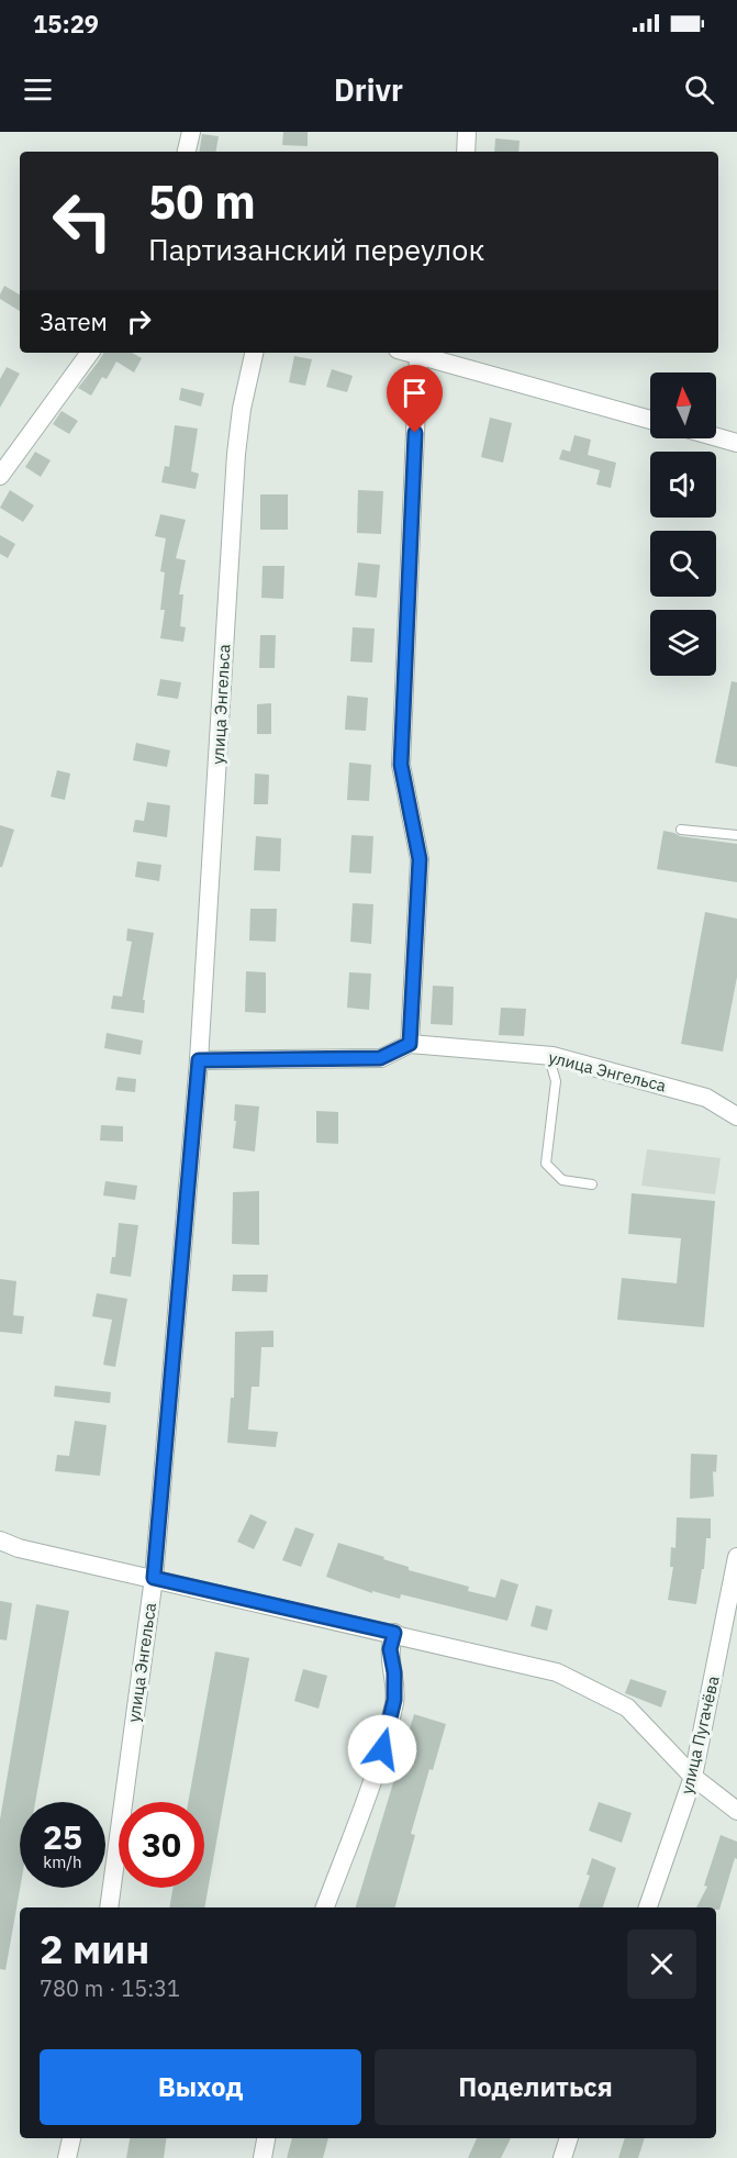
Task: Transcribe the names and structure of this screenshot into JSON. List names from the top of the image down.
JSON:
{
  "streets": {
    "street": ["улица Энгельса", "улица Пугачёва"]
  },
  "north": "top",
  "page": {
    "status": "15:29",
    "header": "Drivr",
    "turn": ["50 m", "Партизанский переулок"],
    "then": "Затем",
    "speed": "25 km/h",
    "limit": "30",
    "heading": ["2 мин", "780 m · 15:31"],
    "buttons": ["Выход", "Поделиться"]
  }
}
